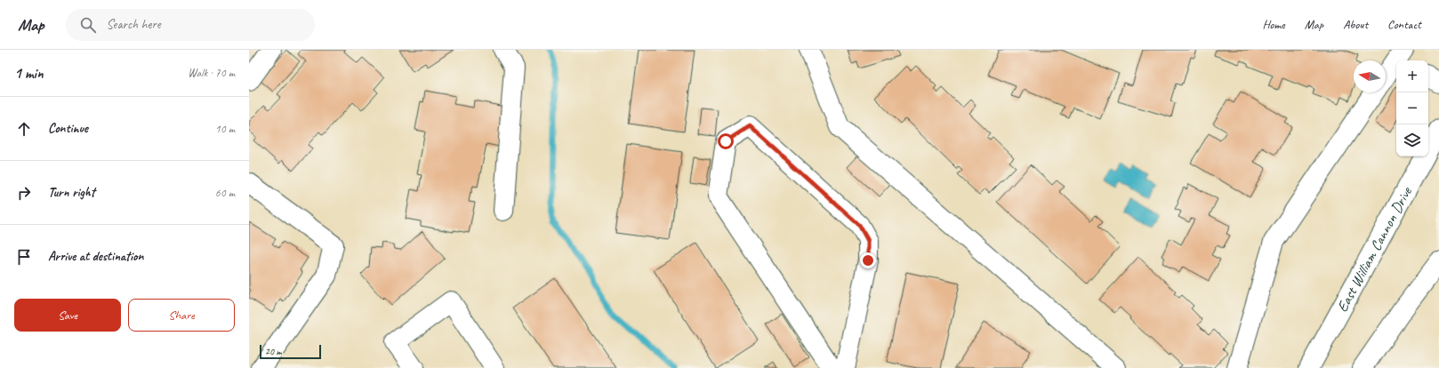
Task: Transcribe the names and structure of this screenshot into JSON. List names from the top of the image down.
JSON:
{
  "streets": {
    "main road": ["East William Cannon Drive"]
  },
  "scale_bar": "20 m",
  "north": "left",
  "page": {
    "header": "Map",
    "search": "Search here",
    "nav": [
      "Home",
      "Map",
      "About",
      "Contact"
    ],
    "heading": ["1 min", "Walk · 70 m"],
    "map_buttons": ["+", "−"],
    "list": [
      ["Continue", "10 m"],
      ["Turn right", "60 m"],
      "Arrive at destination"
    ],
    "buttons": ["Save", "Share"],
    "scale": "20 m"
  }
}
